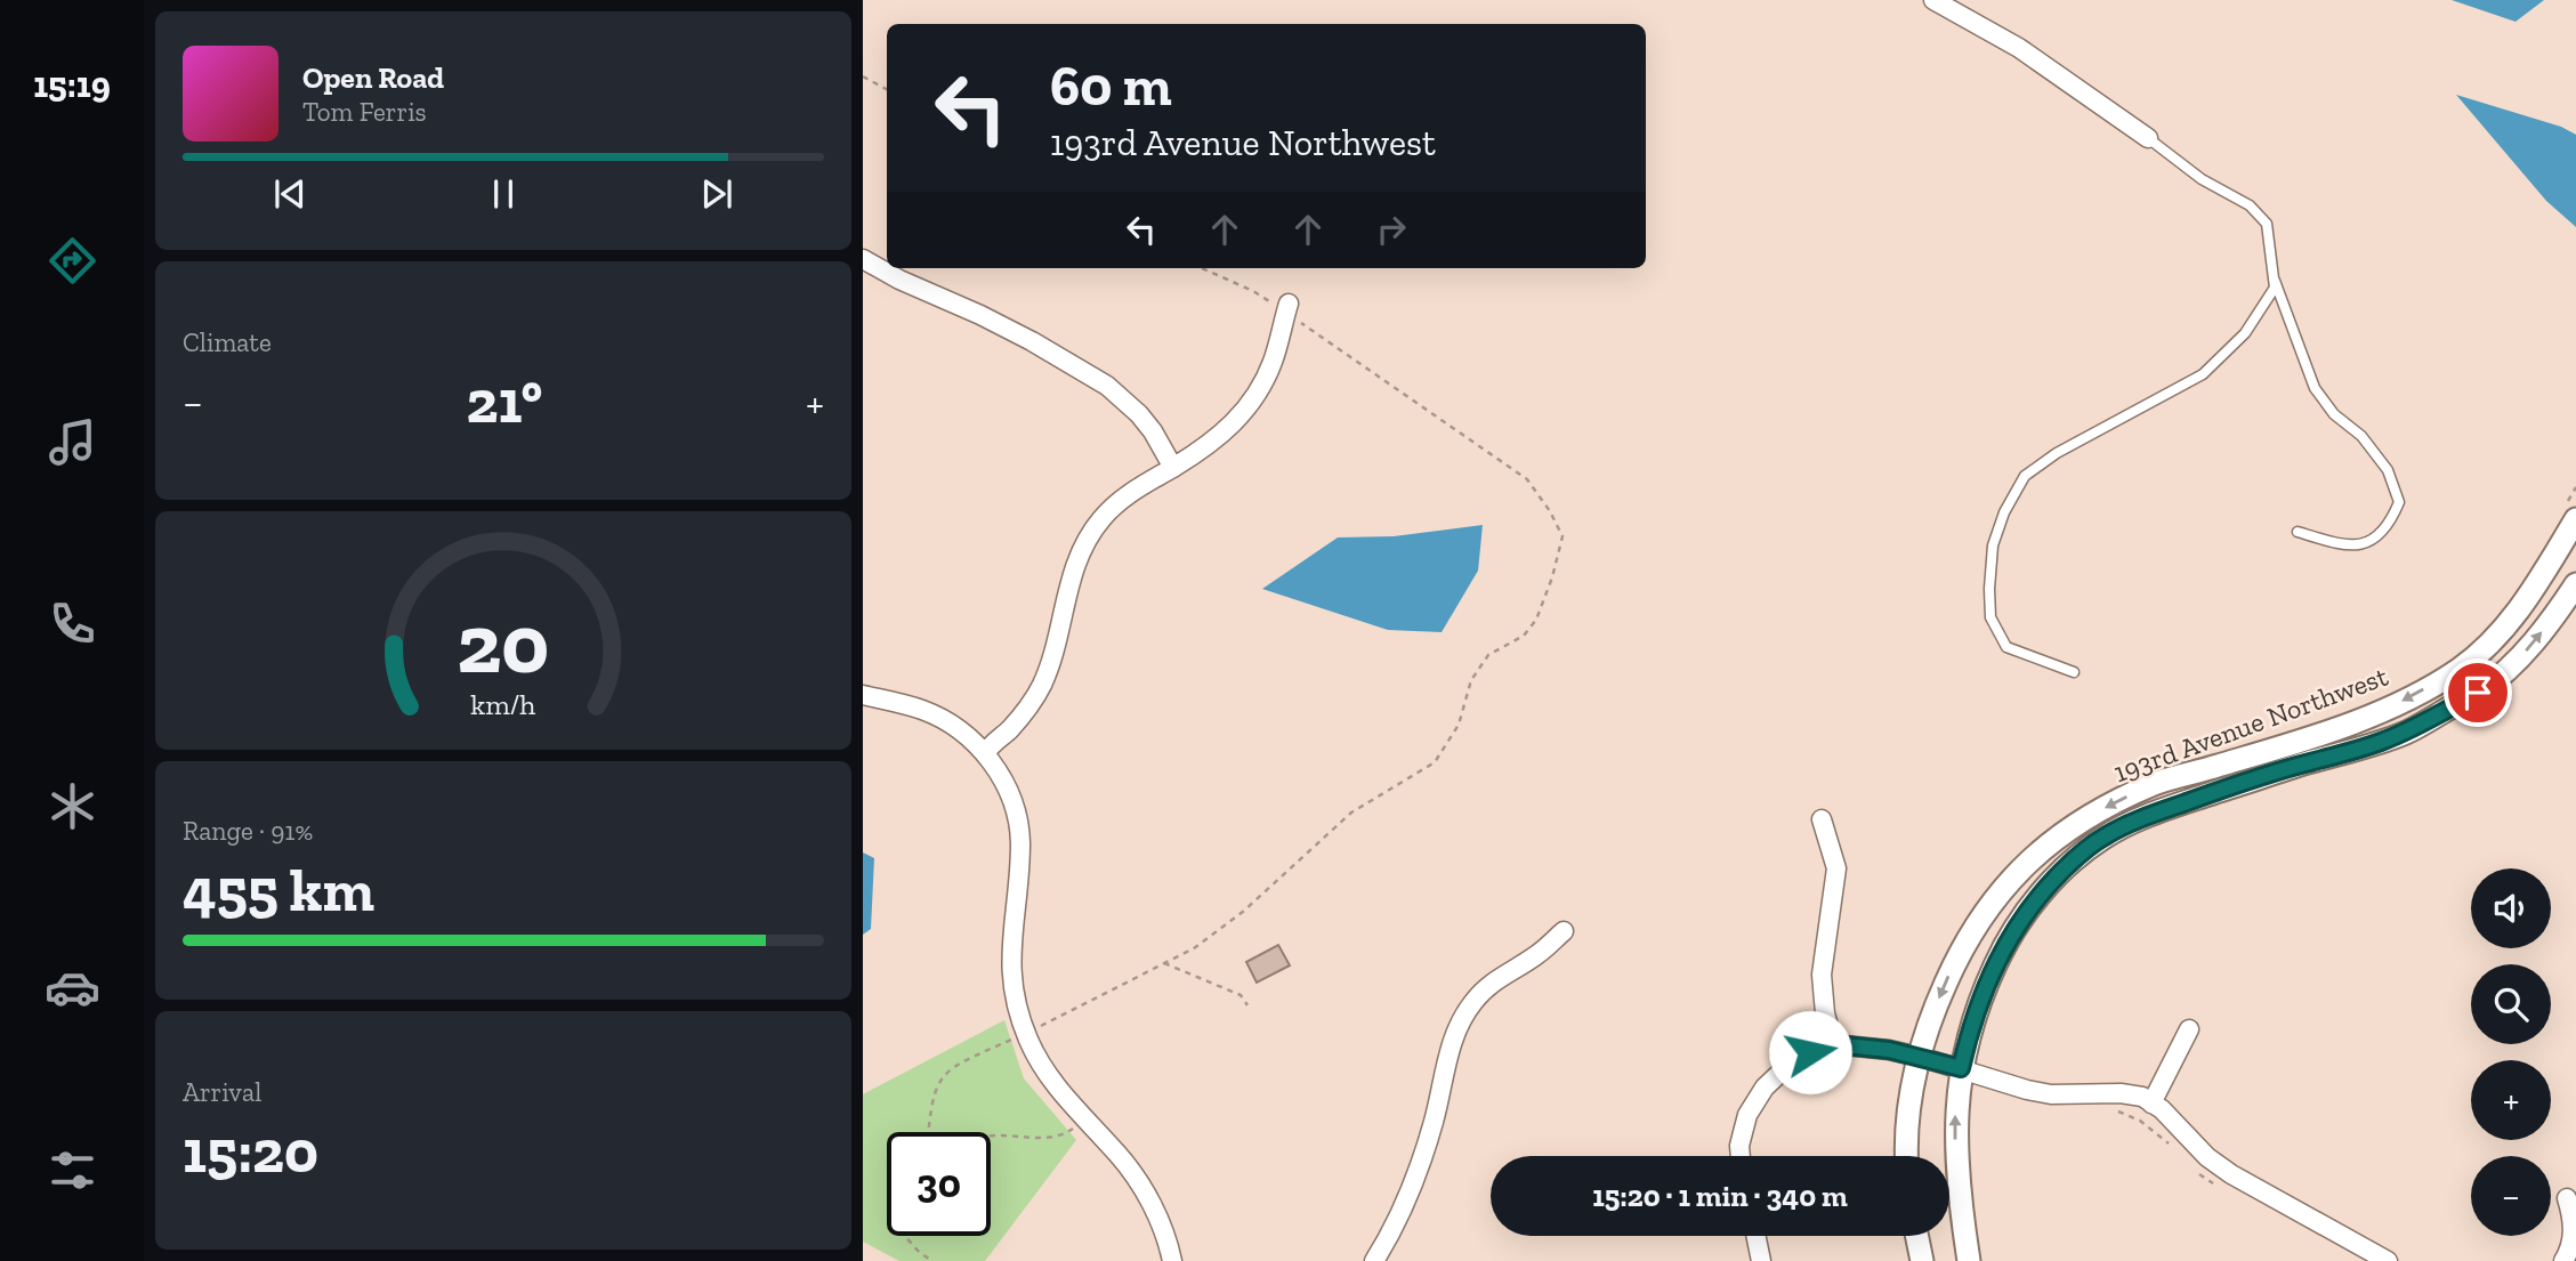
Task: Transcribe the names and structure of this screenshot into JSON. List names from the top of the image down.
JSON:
{
  "streets": {
    "street": ["193rd Avenue Northwest"]
  },
  "page": {
    "tabs": "15:19",
    "turn": ["60 m", "193rd Avenue Northwest"],
    "song": ["Open Road", "Tom Ferris"],
    "tile": [
      "Climate",
      ["Range · 91%", "455 km"],
      ["Arrival", "15:20"]
    ],
    "heat": ["−", "21°", "+"],
    "map_buttons": ["+", "−"],
    "limit": "30",
    "trip": "15:20 · 1 min · 340 m",
    "gauge": ["20", "km/h"]
  }
}
